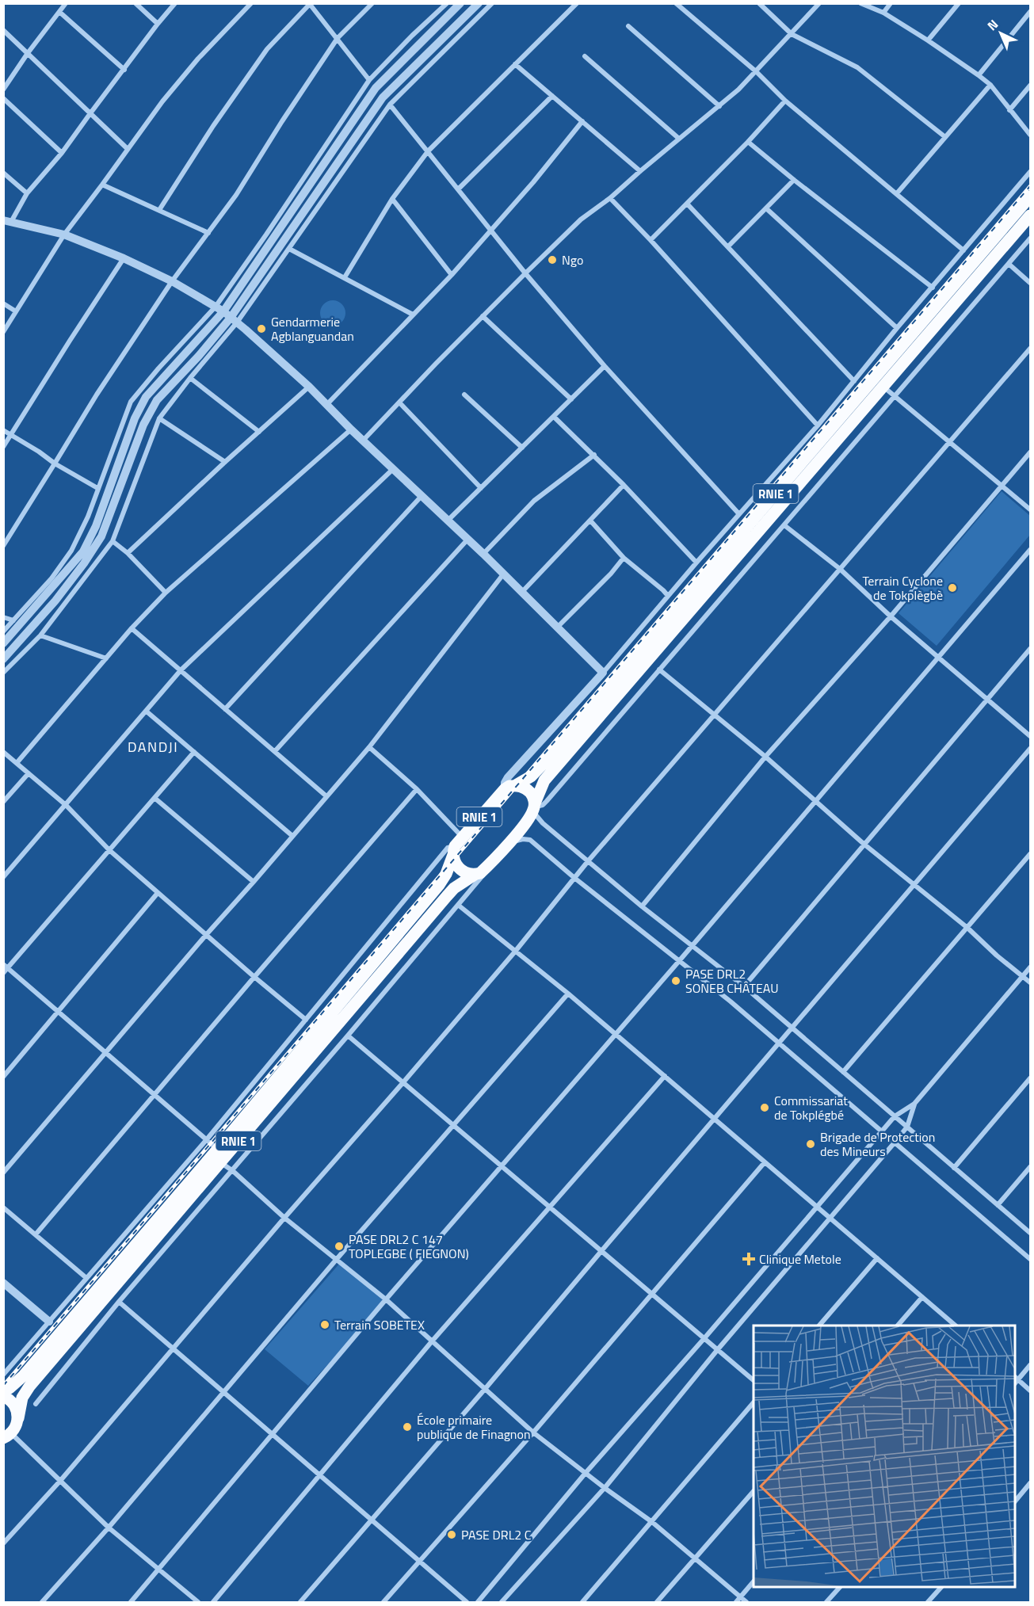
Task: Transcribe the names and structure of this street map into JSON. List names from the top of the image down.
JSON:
{
  "streets": {
    "highway": ["RNIE 1"]
  },
  "districts": ["DANDJI"],
  "places": {
    "other": [
      "Ngo",
      "Gendarmerie Agblanguandan",
      "Terrain Cyclone de Tokplègbè",
      "PASE DRL2 SONEB CHÂTEAU",
      "Commissariat de Tokplégbé",
      "Brigade de Protection des Mineurs",
      "PASE DRL2 C 147 TOPLEGBE ( FIEGNON)",
      "Terrain SOBETEX",
      "École primaire publique de Finagnon",
      "PASE DRL2 C"
    ],
    "health": ["Clinique Metole"]
  },
  "north": "top left"
}
